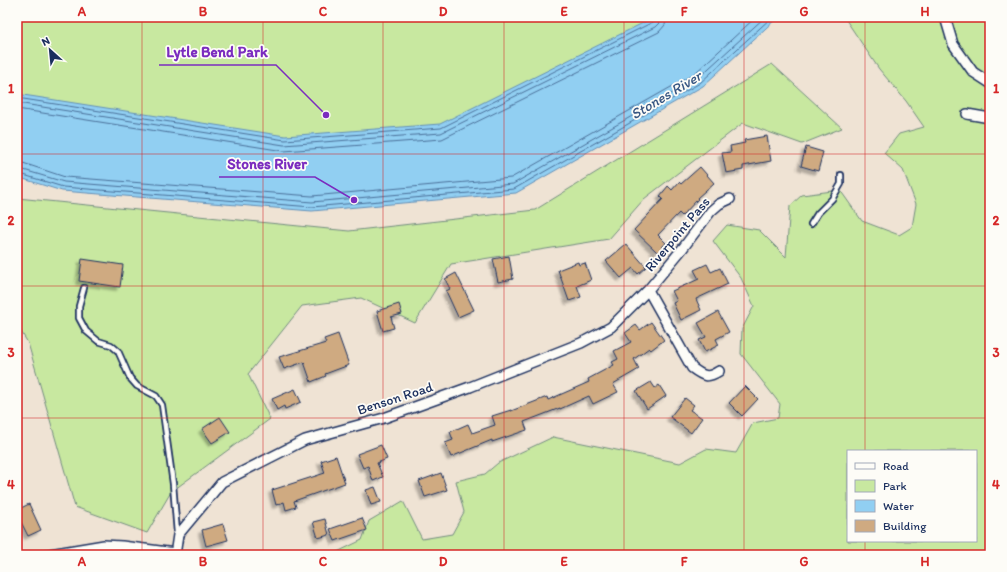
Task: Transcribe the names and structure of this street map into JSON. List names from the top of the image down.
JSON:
{
  "streets": {
    "street": ["Riverpoint Pass", "Benson Road"]
  },
  "crossings": [
    ["Riverpoint Pass", "Benson Road"]
  ],
  "water": ["Stones River"],
  "places": ["Lytle Bend Park", "Stones River"],
  "legend": [
    "Road",
    "Park",
    "Water",
    "Building"
  ],
  "north": "top left",
  "grid": {
    "columns": [
      "A",
      "B",
      "C",
      "D",
      "E",
      "F",
      "G",
      "H"
    ],
    "rows": [
      "1",
      "2",
      "3",
      "4"
    ]
  }
}
